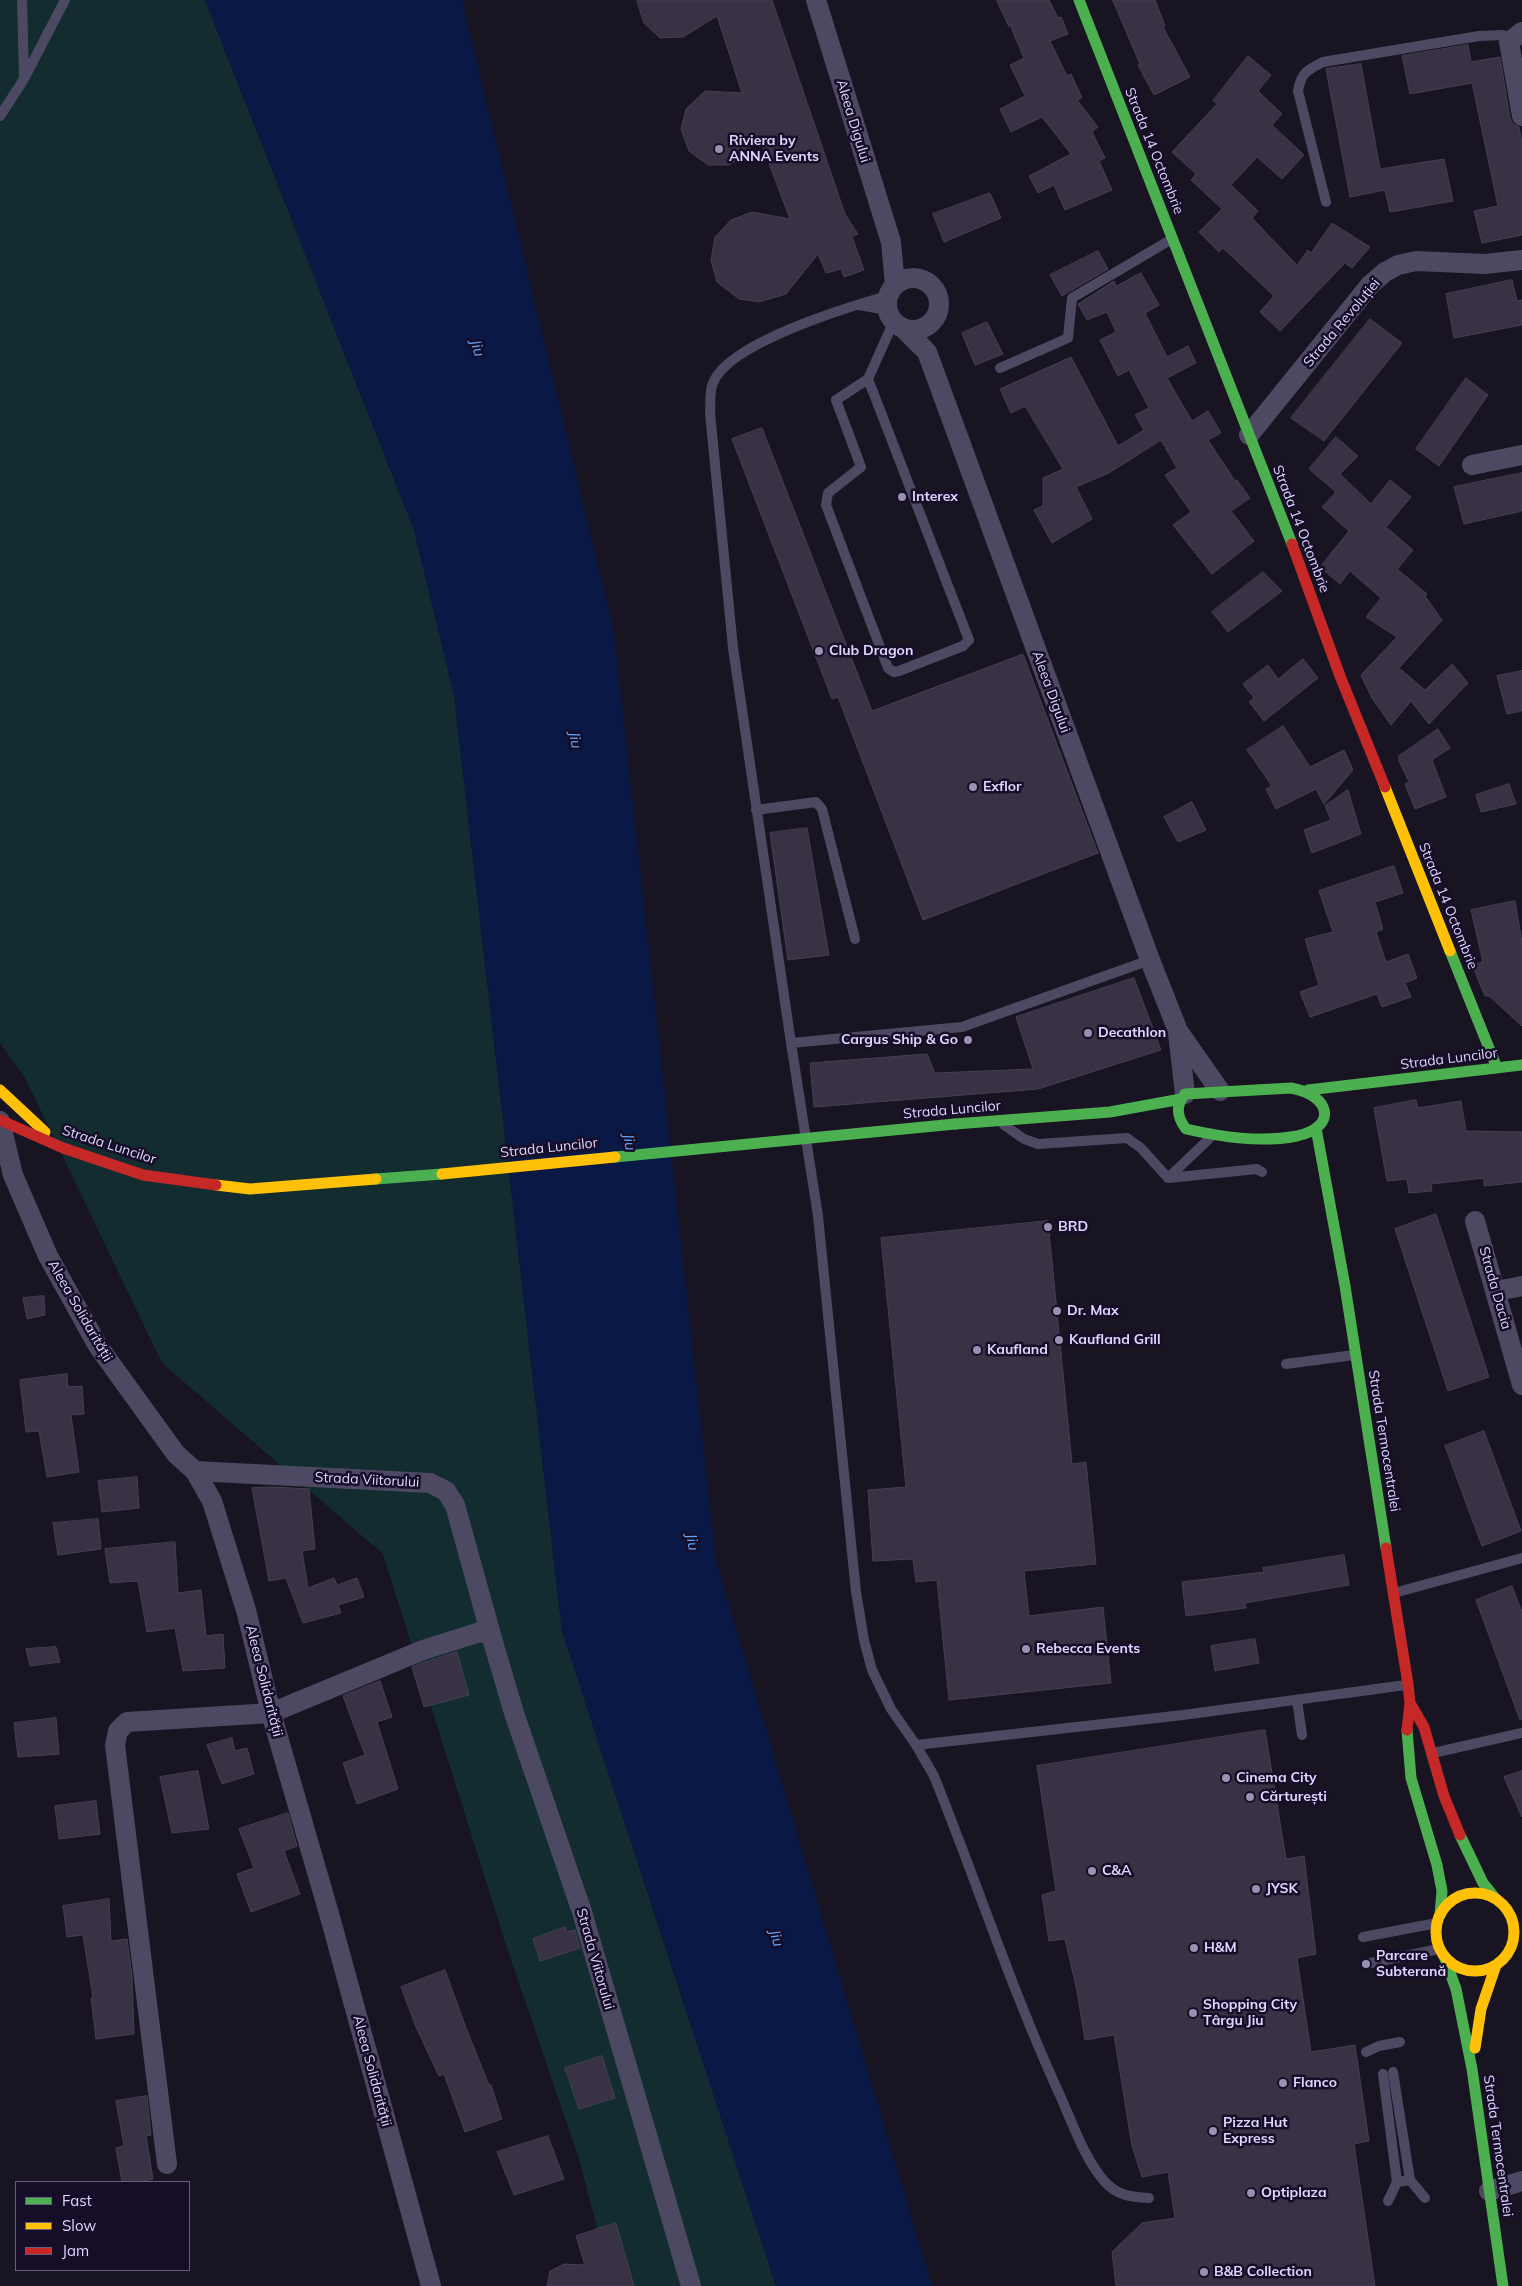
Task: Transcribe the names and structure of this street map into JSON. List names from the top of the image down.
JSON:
{
  "streets": {
    "main road": ["Strada 14 Octombrie", "Strada Luncilor", "Strada Termocentralei"],
    "street": [
      "Aleea Digului",
      "Strada Revoluției",
      "Strada Dacia",
      "Aleea Solidarității",
      "Strada Viitorului"
    ]
  },
  "crossings": [
    ["Aleea Digului", "Strada Luncilor"],
    ["Strada 14 Octombrie", "Strada Revoluției"],
    ["Strada 14 Octombrie", "Strada Luncilor"],
    ["Strada Luncilor", "Aleea Solidarității"],
    ["Aleea Solidarității", "Strada Viitorului"]
  ],
  "water": ["Jiu"],
  "places": [
    "Riviera by ANNA Events",
    "Interex",
    "Club Dragon",
    "Exflor",
    "Decathlon",
    "Cargus Ship & Go",
    "BRD",
    "Dr. Max",
    "Kaufland Grill",
    "Kaufland",
    "Rebecca Events",
    "Cinema City",
    "Cărturești",
    "C&A",
    "JYSK",
    "H&M",
    "Parcare Subterană",
    "Shopping City Târgu Jiu",
    "Flanco",
    "Pizza Hut Express",
    "Optiplaza",
    "B&B Collection"
  ],
  "legend": ["Fast", "Slow", "Jam"]
}
